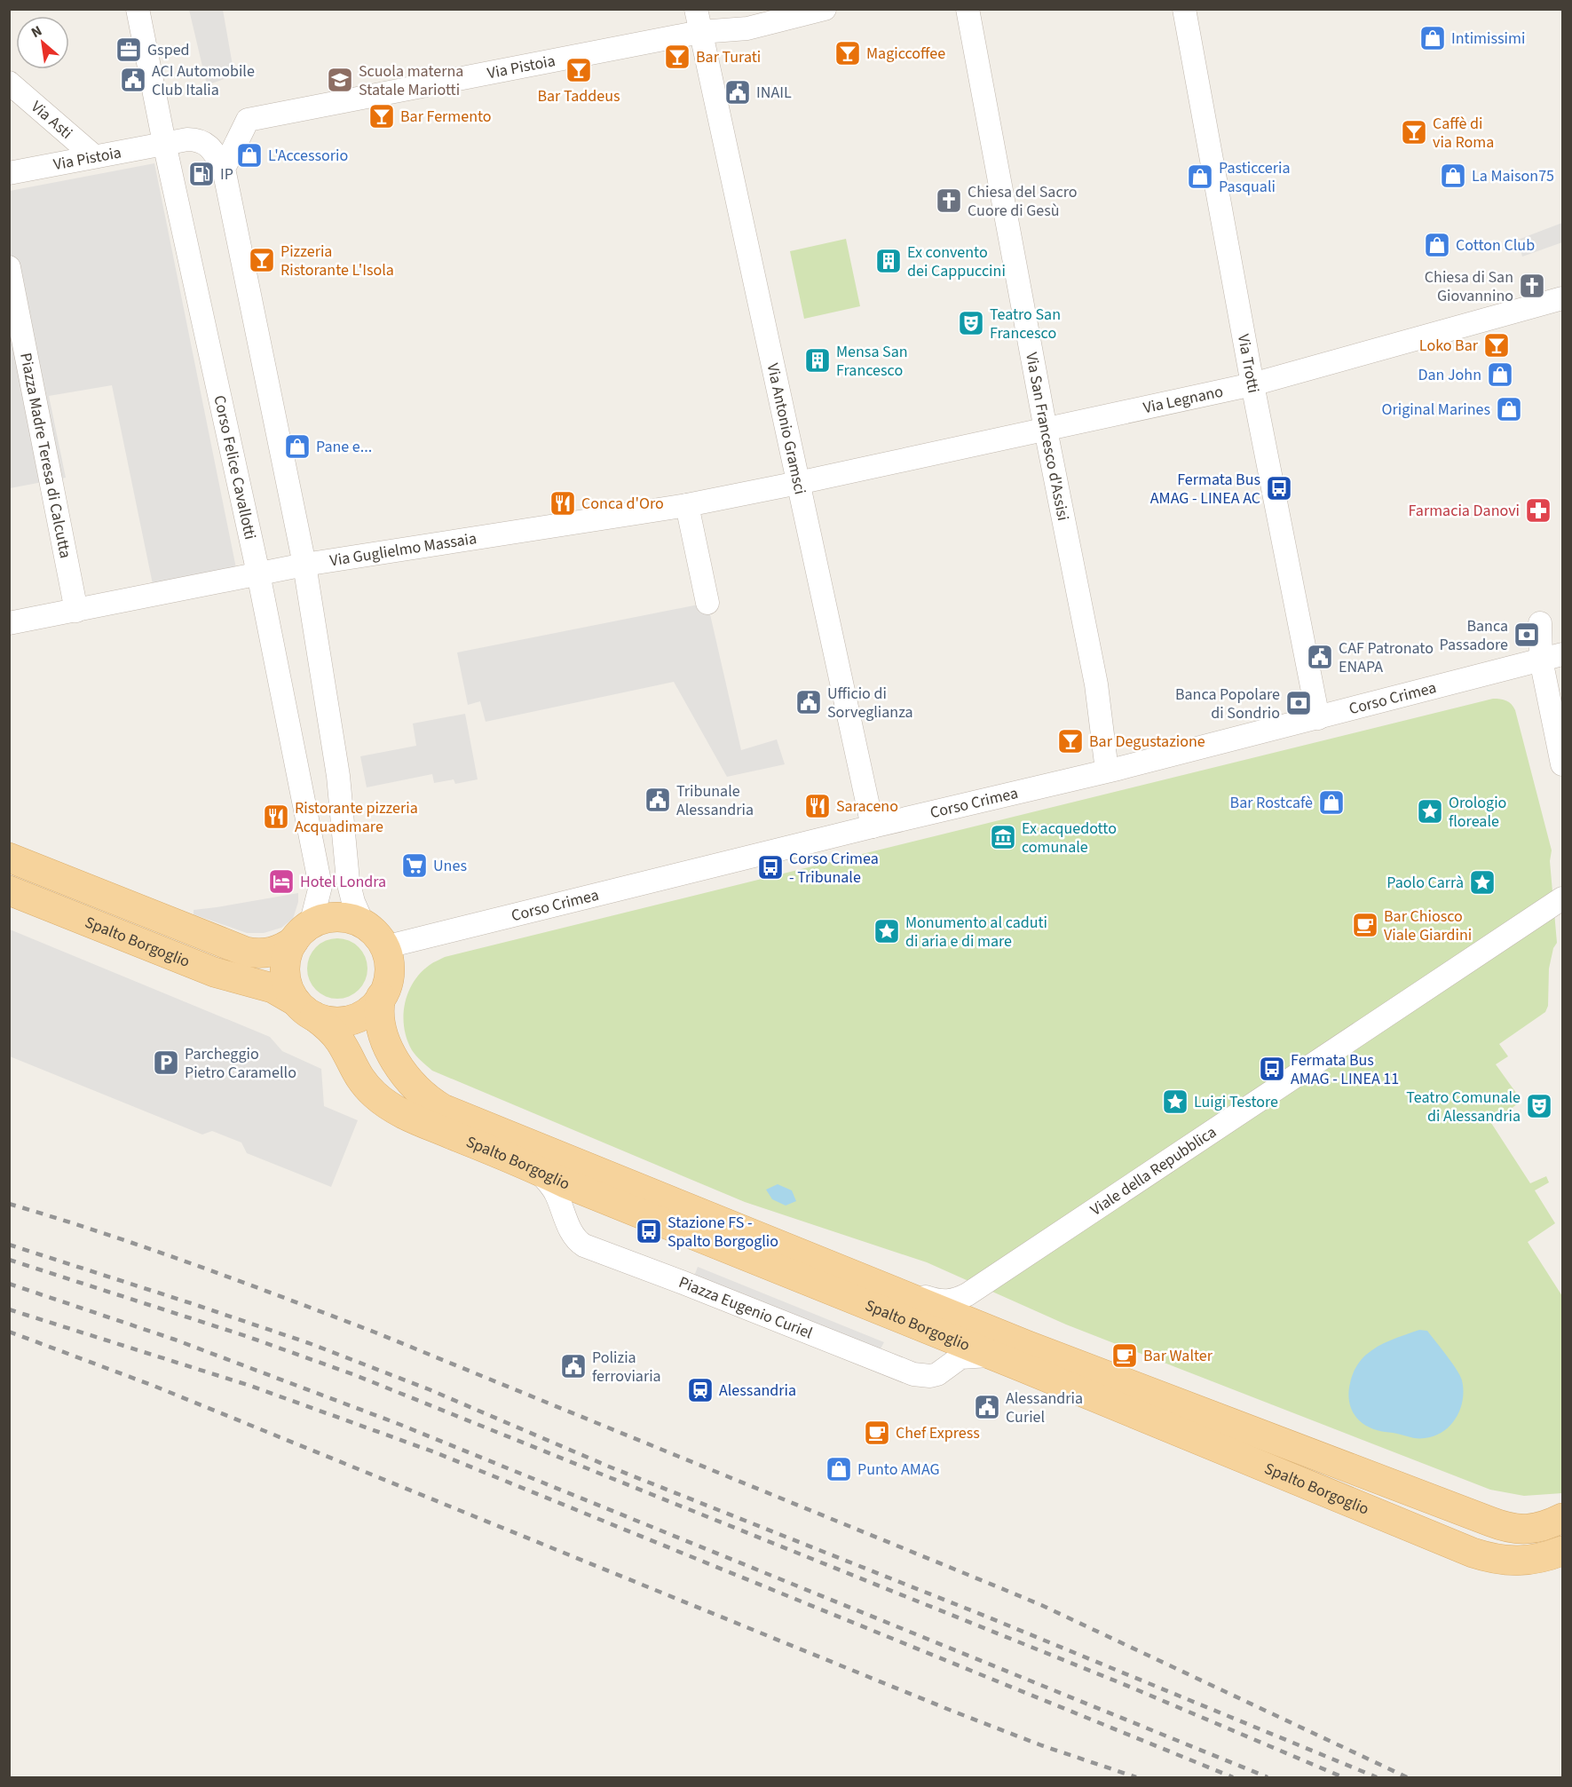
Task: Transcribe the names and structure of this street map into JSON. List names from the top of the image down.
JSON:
{
  "streets": {
    "main road": ["Spalto Borgoglio"],
    "street": [
      "Via Pistoia",
      "Via Asti",
      "Via Trotti",
      "Via Legnano",
      "Via Antonio Gramsci",
      "Via San Francesco d'Assisi",
      "Piazza Madre Teresa di Calcutta",
      "Corso Felice Cavallotti",
      "Via Guglielmo Massaia",
      "Corso Crimea",
      "Viale della Repubblica",
      "Piazza Eugenio Curiel"
    ]
  },
  "crossings": [
    ["Via Pistoia", "Via Asti"],
    ["Via Pistoia", "Via Antonio Gramsci"],
    ["Via Pistoia", "Corso Felice Cavallotti"],
    ["Via Trotti", "Via Legnano"],
    ["Via Trotti", "Corso Crimea"],
    ["Via Legnano", "Via Antonio Gramsci"],
    ["Via Legnano", "Via San Francesco d'Assisi"],
    ["Via Legnano", "Via Guglielmo Massaia"],
    ["Via Antonio Gramsci", "Via Guglielmo Massaia"],
    ["Via Antonio Gramsci", "Corso Crimea"],
    ["Via San Francesco d'Assisi", "Corso Crimea"],
    ["Piazza Madre Teresa di Calcutta", "Via Guglielmo Massaia"],
    ["Corso Felice Cavallotti", "Via Guglielmo Massaia"],
    ["Corso Felice Cavallotti", "Corso Crimea"],
    ["Corso Felice Cavallotti", "Spalto Borgoglio"],
    ["Corso Crimea", "Spalto Borgoglio"],
    ["Spalto Borgoglio", "Viale della Repubblica"],
    ["Spalto Borgoglio", "Piazza Eugenio Curiel"]
  ],
  "places": {
    "shop": [
      "Intimissimi",
      "L'Accessorio",
      "La Maison75",
      "Pasticceria Pasquali",
      "Cotton Club",
      "Dan John",
      "Original Marines",
      "Pane e...",
      "Bar Rostcafè",
      "Punto AMAG"
    ],
    "office": ["Gsped"],
    "bar": [
      "Magiccoffee",
      "Bar Turati",
      "Bar Taddeus",
      "Bar Fermento",
      "Caffè di via Roma",
      "Pizzeria Ristorante L'Isola",
      "Loko Bar",
      "Bar Degustazione"
    ],
    "public building": [
      "ACI Automobile Club Italia",
      "INAIL",
      "CAF Patronato ENAPA",
      "Ufficio di Sorveglianza",
      "Tribunale Alessandria",
      "Polizia ferroviaria",
      "Alessandria Curiel"
    ],
    "school or university": ["Scuola materna Statale Mariotti"],
    "fuel station": ["IP"],
    "church": ["Chiesa del Sacro Cuore di Gesù", "Chiesa di San Giovannino"],
    "building": ["Ex convento dei Cappuccini", "Mensa San Francesco"],
    "theatre": ["Teatro San Francesco", "Teatro Comunale di Alessandria"],
    "bus stop": [
      "Fermata Bus AMAG - LINEA AC",
      "Corso Crimea - Tribunale",
      "Fermata Bus AMAG - LINEA 11",
      "Stazione FS - Spalto Borgoglio"
    ],
    "restaurant": ["Conca d'Oro", "Saraceno", "Ristorante pizzeria Acquadimare"],
    "pharmacy": ["Farmacia Danovi"],
    "bank": ["Banca Passadore", "Banca Popolare di Sondrio"],
    "place": [
      "Orologio floreale",
      "Paolo Carrà",
      "Monumento al caduti di aria e di mare",
      "Luigi Testore"
    ],
    "museum": ["Ex acquedotto comunale"],
    "supermarket": ["Unes"],
    "hotel": ["Hotel Londra"],
    "cafe": ["Bar Chiosco Viale Giardini", "Bar Walter", "Chef Express"],
    "parking": ["Parcheggio Pietro Caramello"],
    "station": ["Alessandria"]
  },
  "north": "top left"
}
